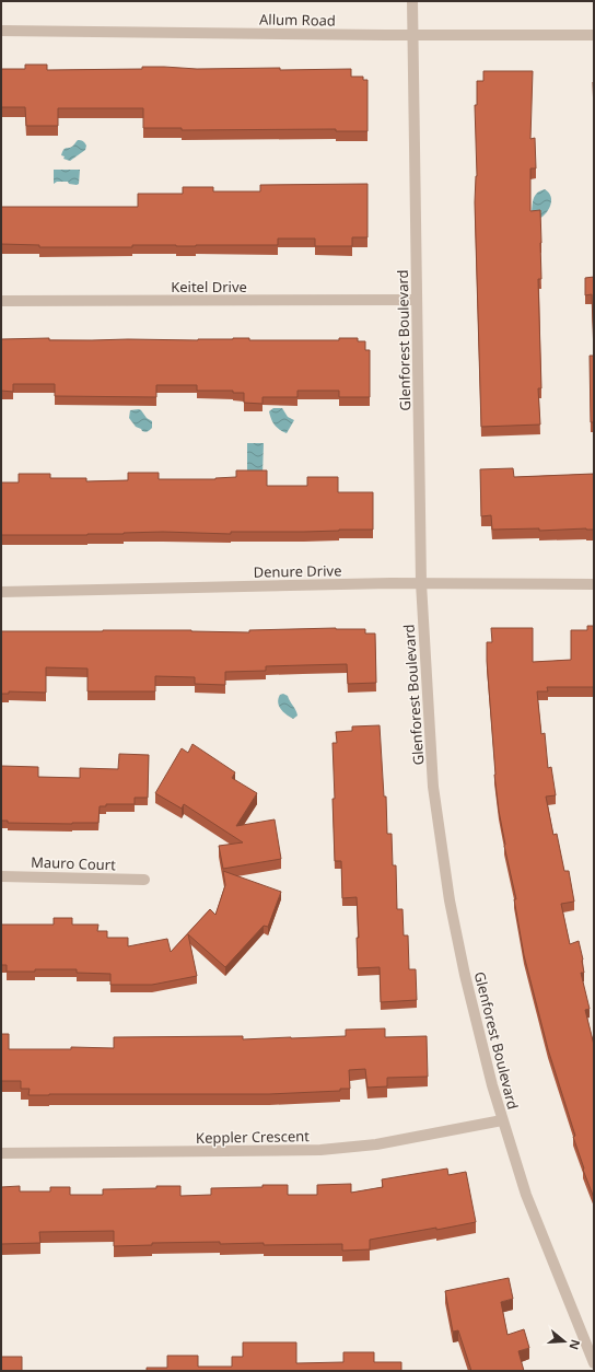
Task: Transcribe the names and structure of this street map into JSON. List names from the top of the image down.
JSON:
{
  "streets": {
    "street": [
      "Allum Road",
      "Keitel Drive",
      "Glenforest Boulevard",
      "Denure Drive",
      "Mauro Court",
      "Keppler Crescent"
    ]
  },
  "crossings": [
    ["Allum Road", "Glenforest Boulevard"],
    ["Keitel Drive", "Glenforest Boulevard"],
    ["Glenforest Boulevard", "Denure Drive"],
    ["Glenforest Boulevard", "Keppler Crescent"]
  ],
  "north": "right"
}
